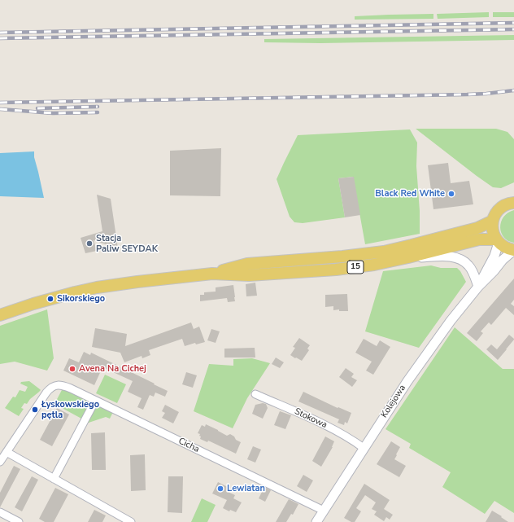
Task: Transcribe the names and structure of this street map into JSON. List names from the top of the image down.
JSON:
{
  "streets": {
    "main road": ["15"],
    "street": ["Kolejowa", "Stokowa", "Cicha"]
  },
  "crossings": [
    ["15", "Kolejowa"],
    ["Kolejowa", "Stokowa"],
    ["Kolejowa", "Cicha"]
  ],
  "places": [
    "Black Red White",
    "Stacja Paliw SEYDAK",
    "Sikorskiego",
    "Avena Na Cichej",
    "Łyskowskiego pętla",
    "Lewiatan"
  ]
}
